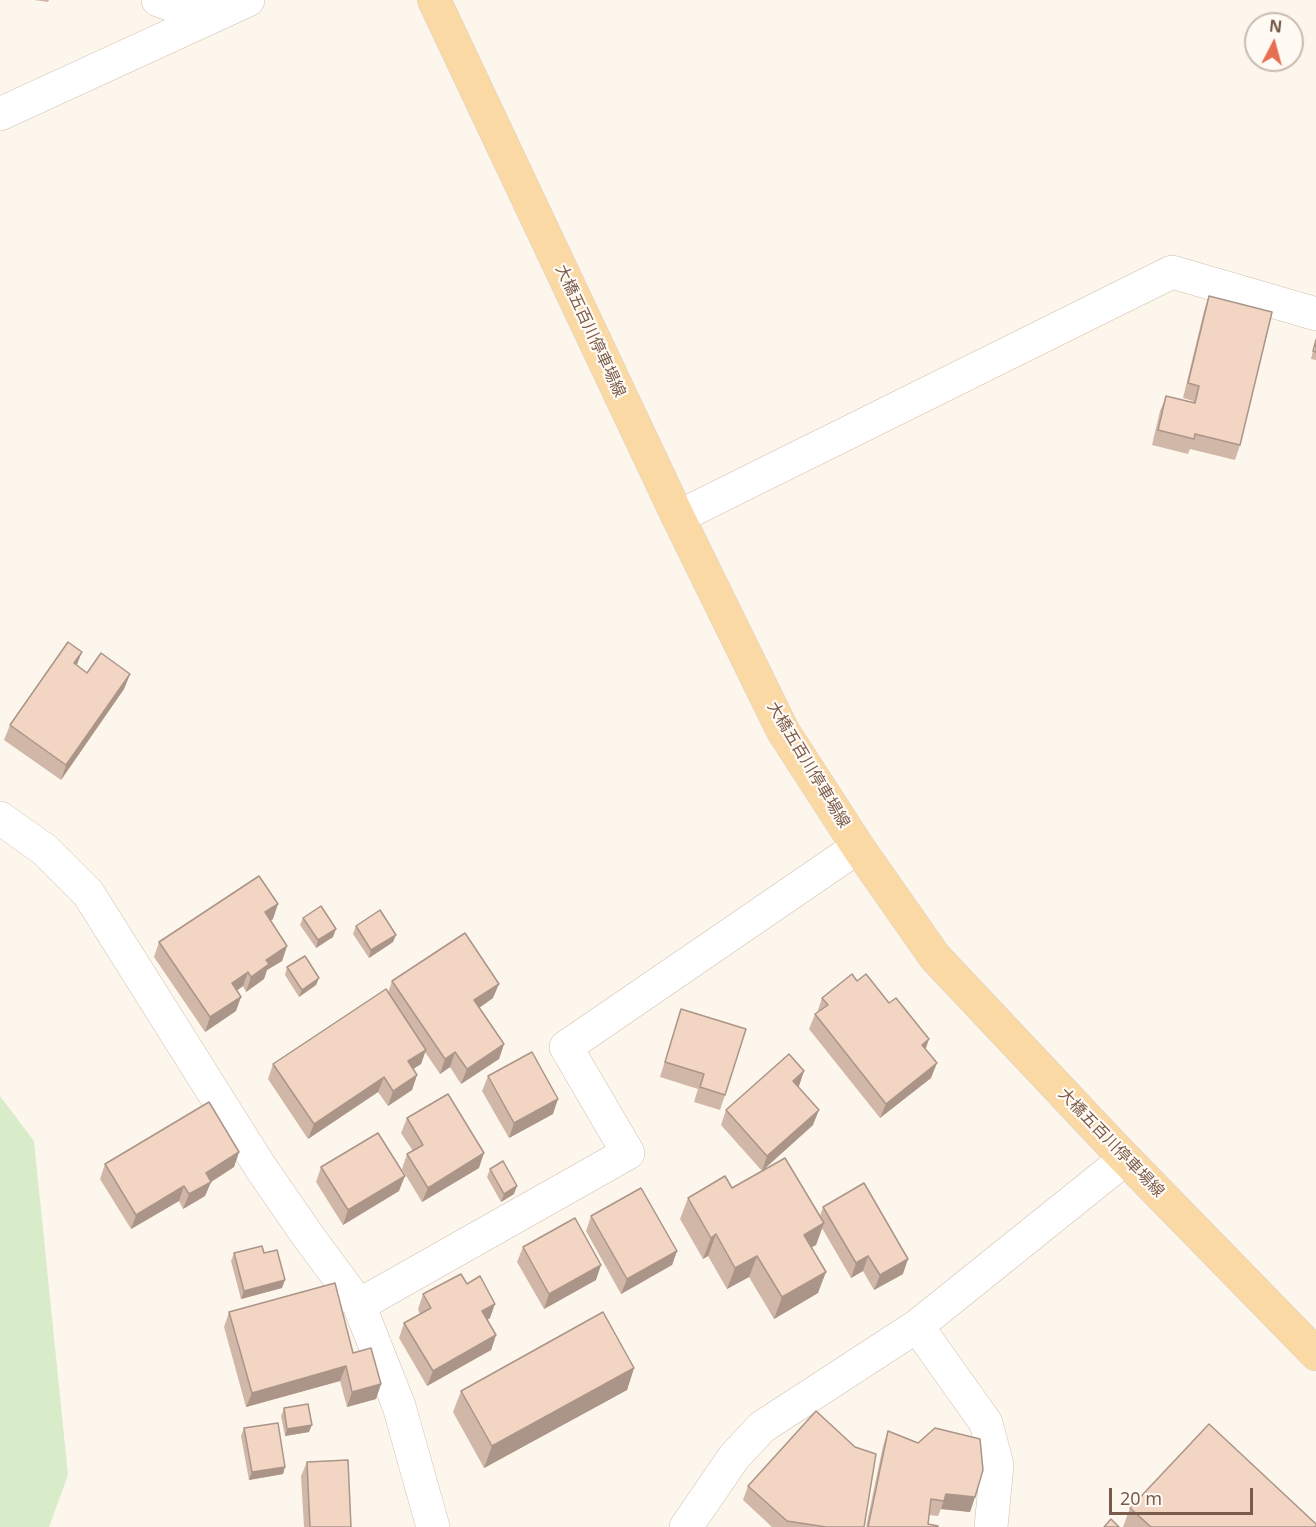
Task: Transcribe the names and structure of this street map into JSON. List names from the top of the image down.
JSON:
{
  "streets": {
    "main road": ["大橋五百川停車場線"]
  },
  "scale_bar": "20 m",
  "north": "top"
}
